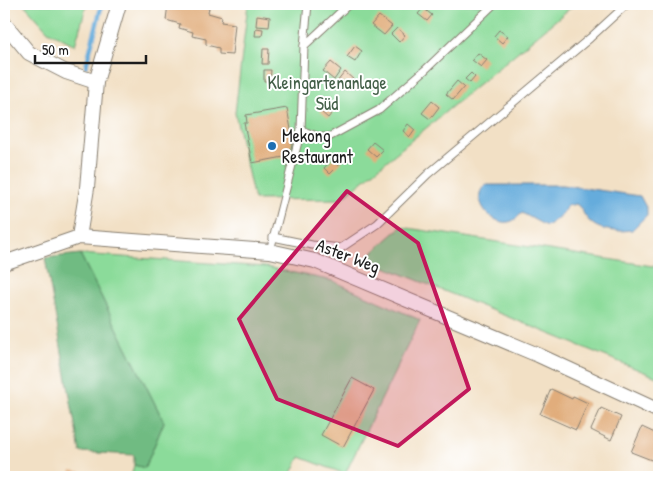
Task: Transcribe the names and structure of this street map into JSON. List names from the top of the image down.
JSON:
{
  "streets": {
    "street": ["Aster Weg"]
  },
  "parks": ["Kleingartenanlage Süd"],
  "places": ["Mekong Restaurant"],
  "scale_bar": "50 m"
}
